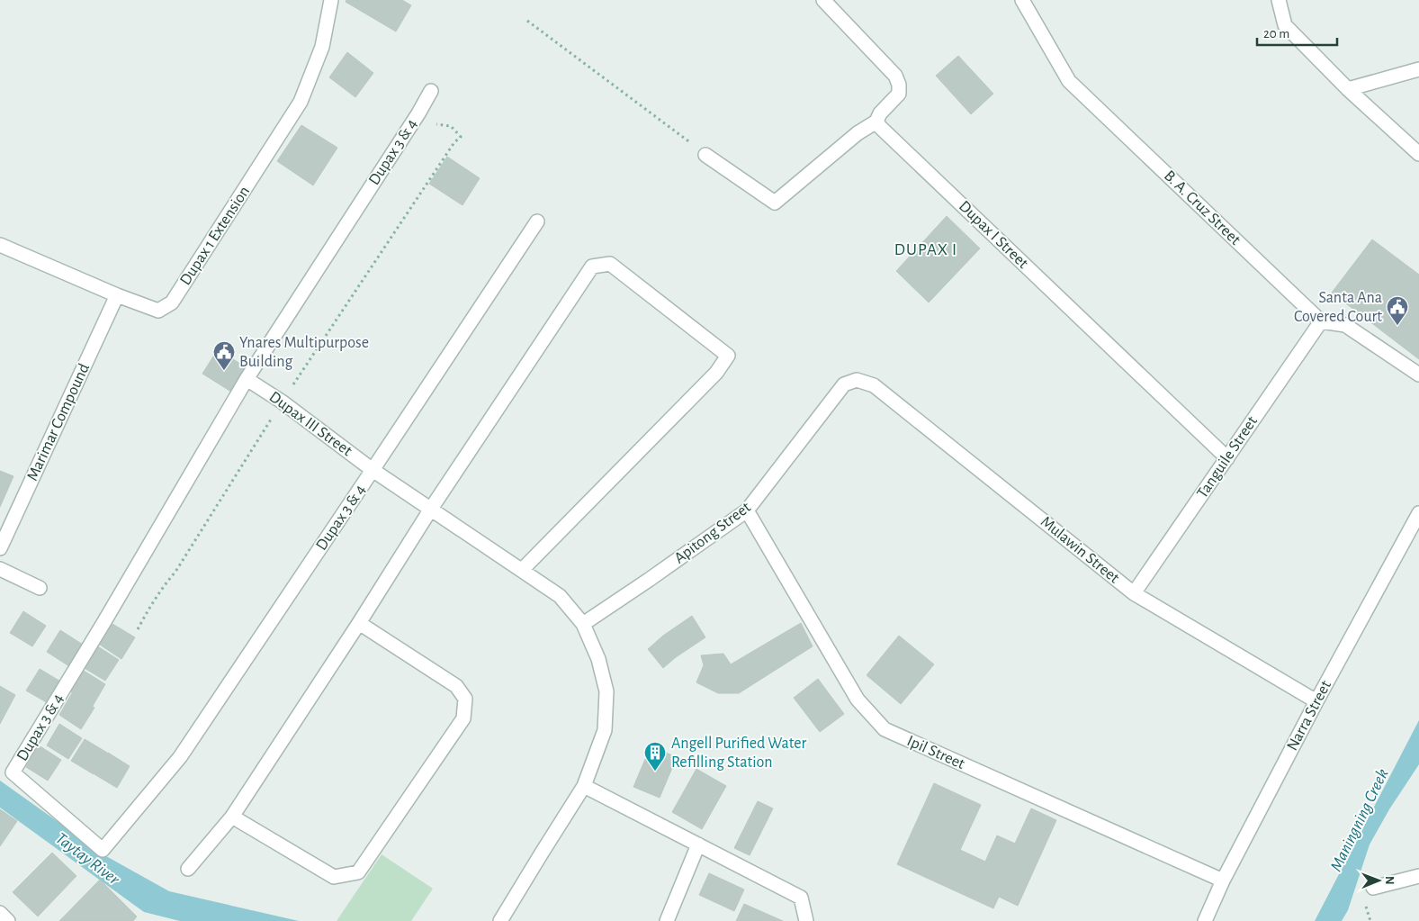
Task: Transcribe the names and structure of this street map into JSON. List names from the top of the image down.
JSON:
{
  "streets": {
    "street": [
      "Dupax 3 & 4",
      "B. A. Cruz Street",
      "Dupax I Street",
      "Dupax 1 Extension",
      "Marimar Compound",
      "Dupax III Street",
      "Tanguile Street",
      "Apitong Street",
      "Mulawin Street",
      "Narra Street",
      "Ipil Street"
    ]
  },
  "crossings": [
    ["Dupax 3 & 4", "Dupax III Street"],
    ["B. A. Cruz Street", "Tanguile Street"],
    ["Dupax I Street", "Tanguile Street"],
    ["Dupax 1 Extension", "Marimar Compound"],
    ["Dupax III Street", "Apitong Street"],
    ["Tanguile Street", "Mulawin Street"],
    ["Apitong Street", "Mulawin Street"],
    ["Apitong Street", "Ipil Street"],
    ["Mulawin Street", "Narra Street"],
    ["Narra Street", "Ipil Street"]
  ],
  "districts": ["DUPAX I"],
  "water": ["Maningning Creek", "Taytay River"],
  "places": {
    "public building": ["Santa Ana Covered Court", "Ynares Multipurpose Building"],
    "building": ["Angell Purified Water Refilling Station"]
  },
  "scale_bar": "20 m",
  "north": "right"
}
